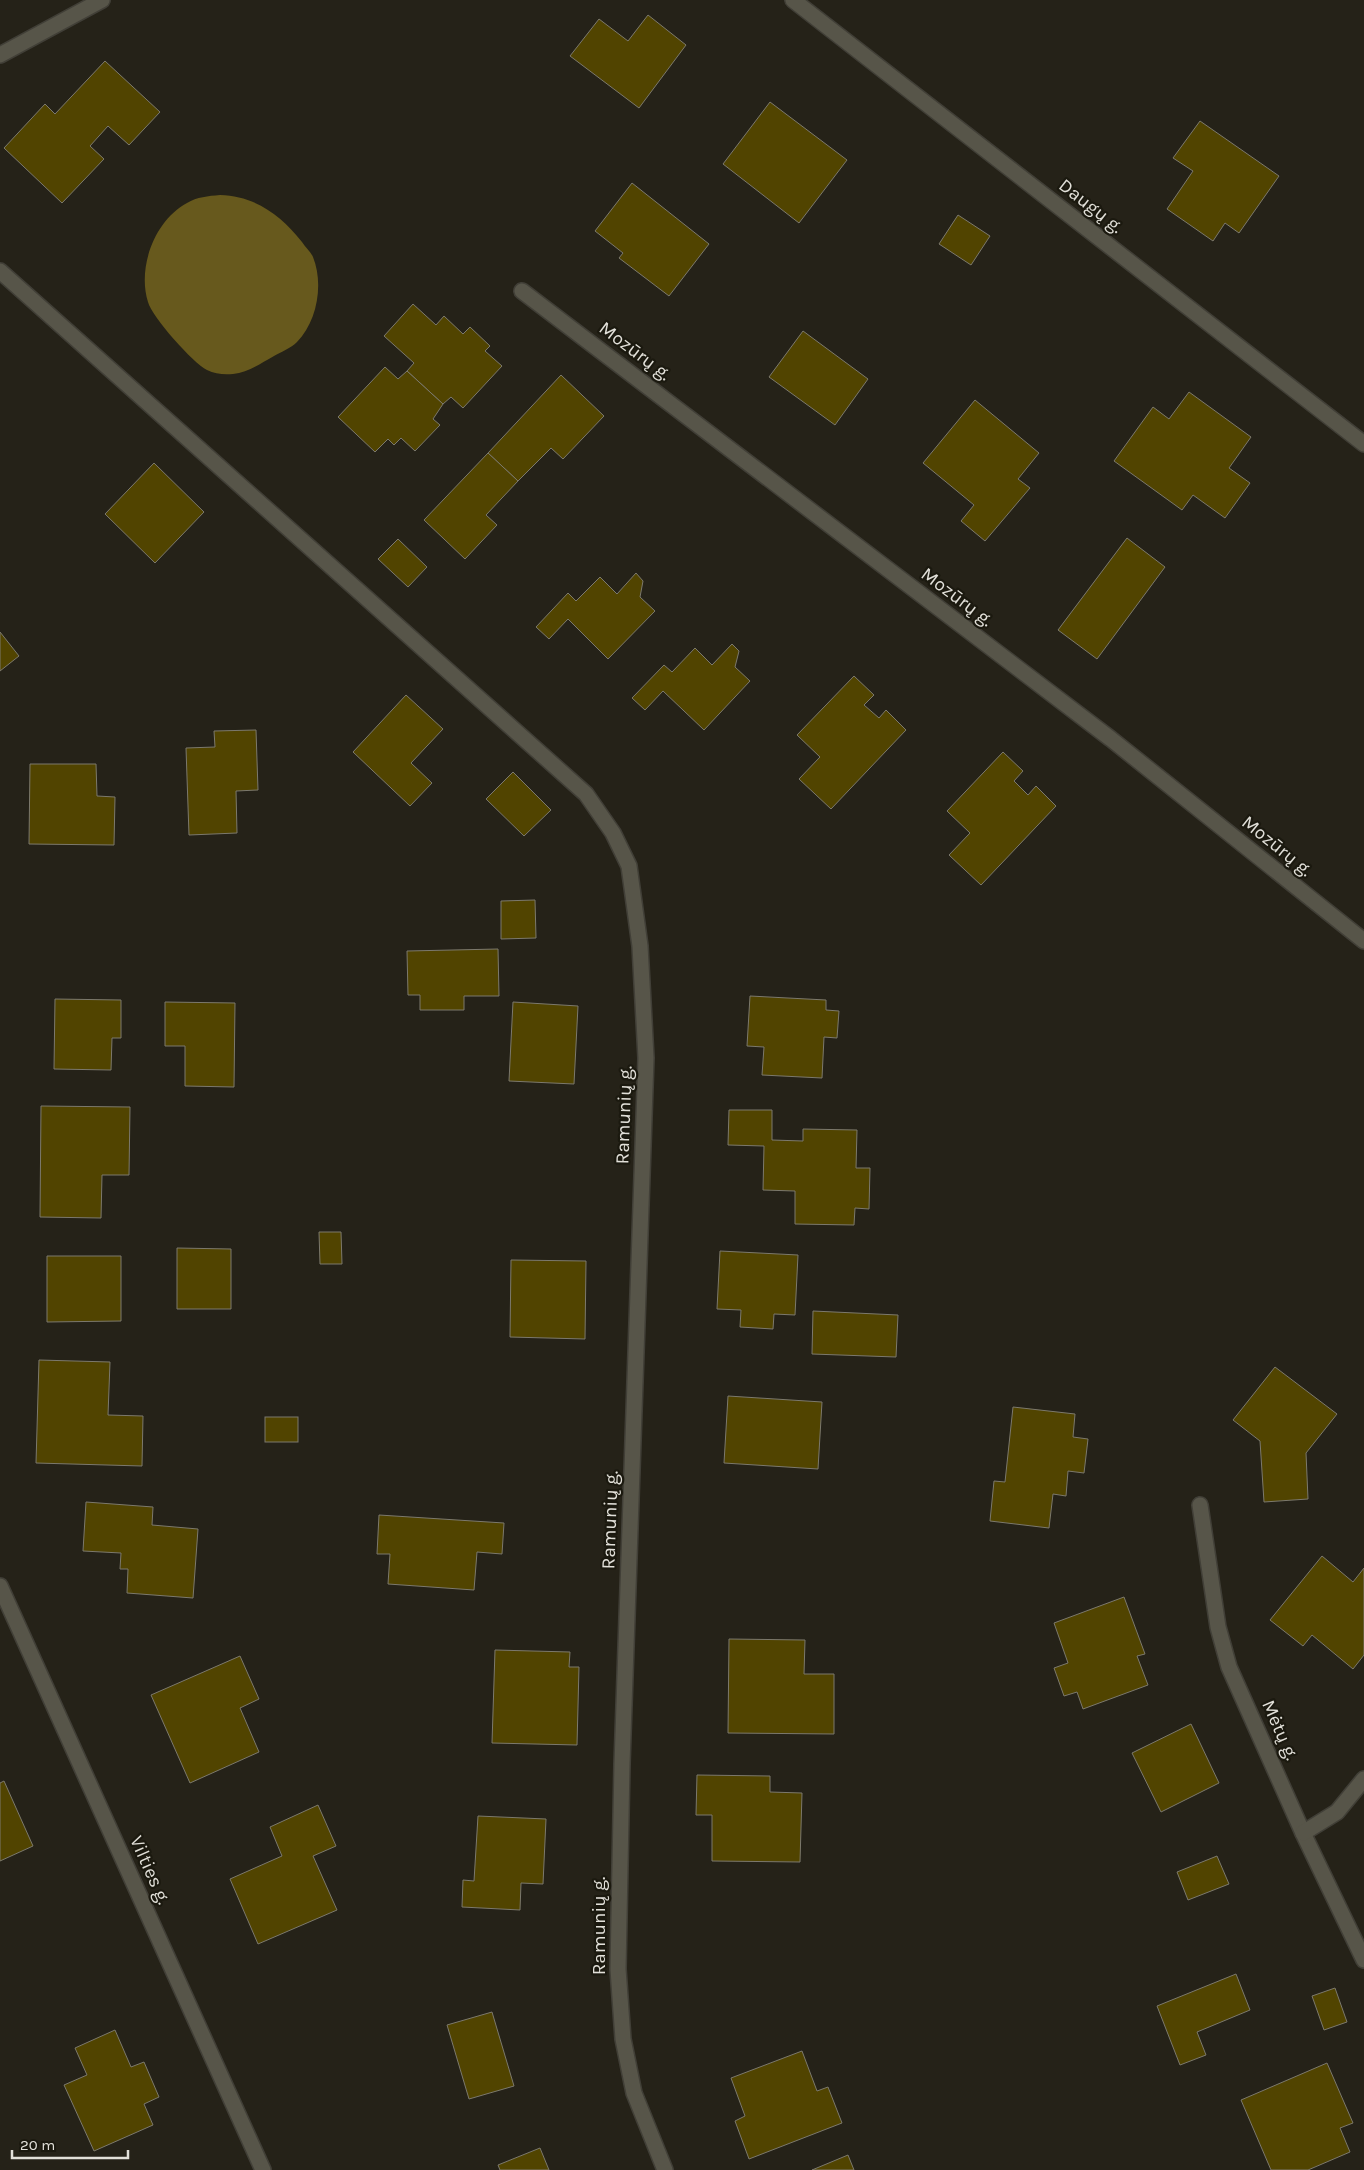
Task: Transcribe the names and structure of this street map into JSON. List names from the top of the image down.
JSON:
{
  "streets": {
    "street": [
      "Daugų g.",
      "Mozūrų g.",
      "Ramunių g.",
      "Mėtų g.",
      "Vilties g."
    ]
  },
  "scale_bar": "20 m"
}
